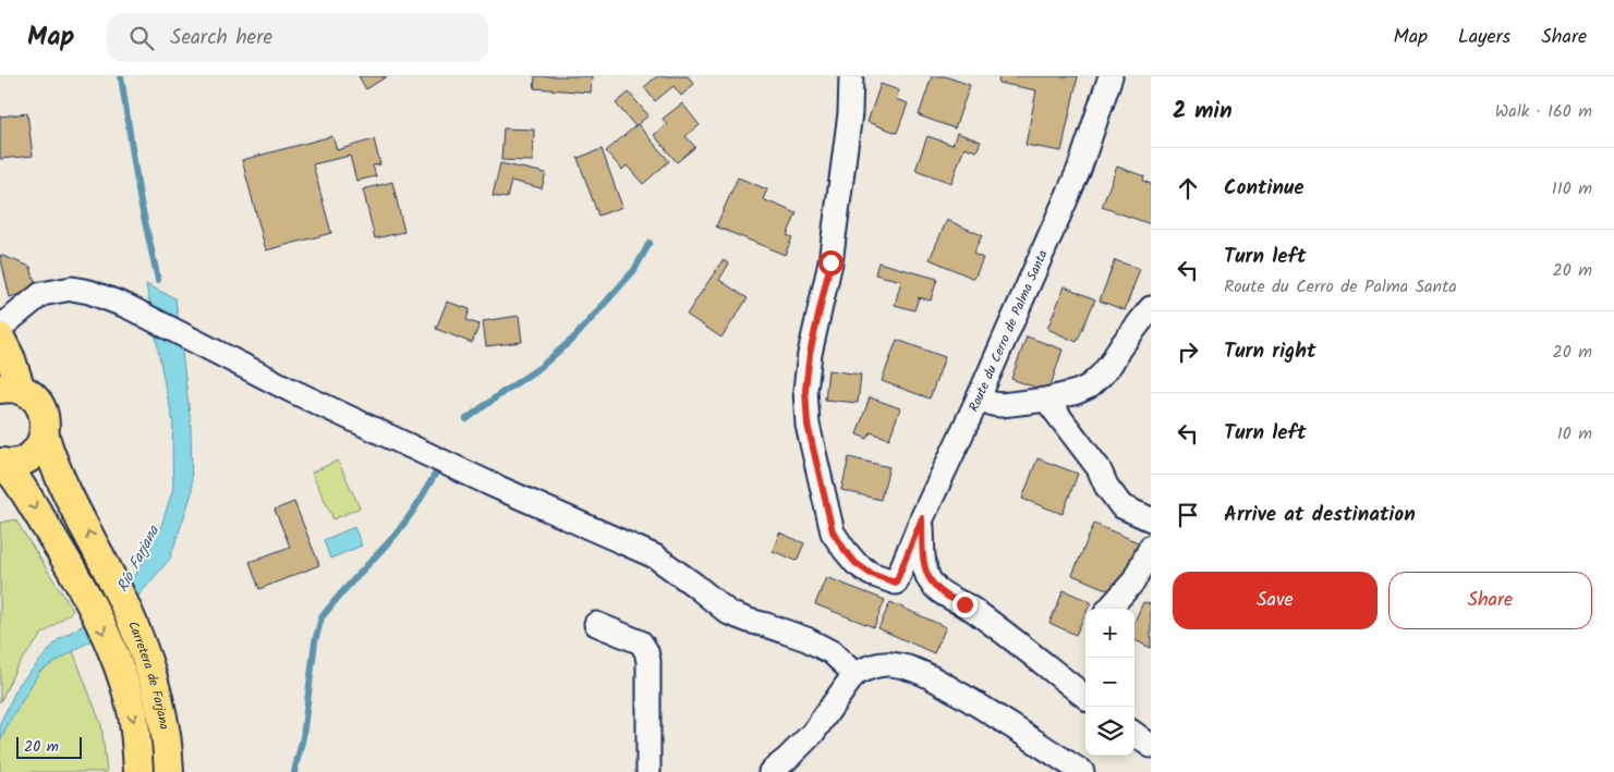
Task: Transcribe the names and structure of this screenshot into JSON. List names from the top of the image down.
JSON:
{
  "streets": {
    "main road": ["Carretera de Farjana"],
    "street": ["Route du Cerro de Palma Santa"]
  },
  "water": ["Río Farjana"],
  "scale_bar": "20 m",
  "page": {
    "header": "Map",
    "search": "Search here",
    "nav": ["Map", "Layers", "Share"],
    "heading": ["2 min", "Walk · 160 m"],
    "list": [
      ["Continue", "110 m"],
      ["Turn left", "Route du Cerro de Palma Santa", "20 m"],
      ["Turn right", "20 m"],
      ["Turn left", "10 m"],
      "Arrive at destination"
    ],
    "buttons": ["Save", "Share"],
    "map_buttons": ["+", "−"],
    "scale": "20 m"
  }
}
